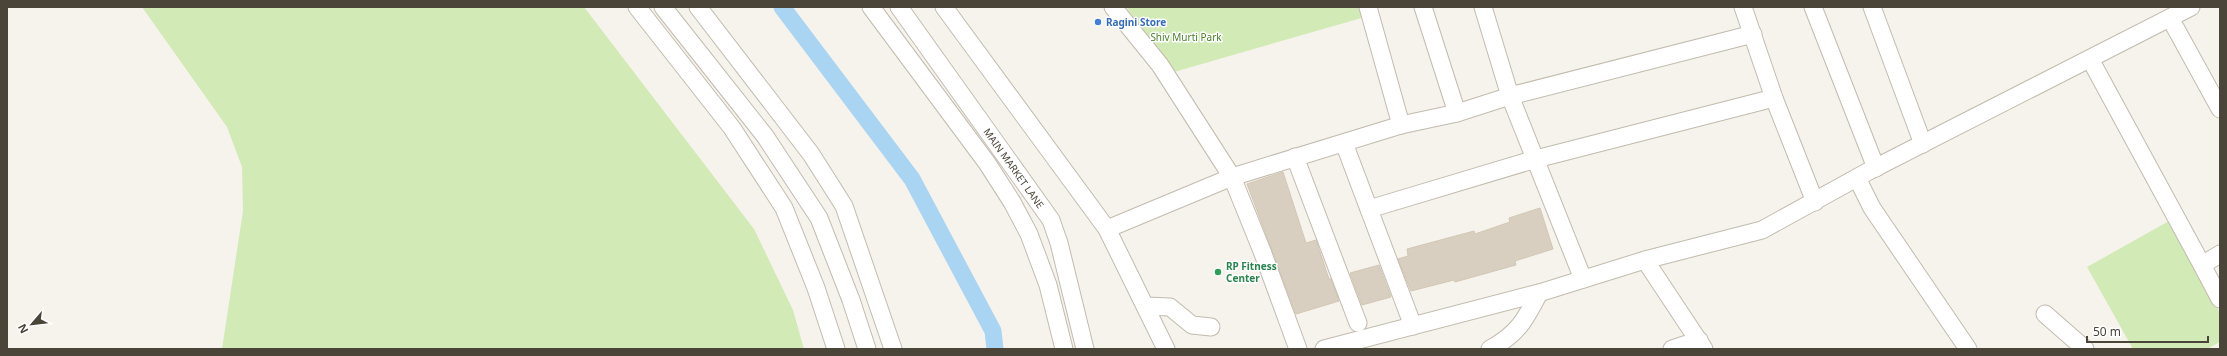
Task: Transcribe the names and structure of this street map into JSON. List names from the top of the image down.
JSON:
{
  "streets": {
    "street": ["MAIN MARKET LANE"]
  },
  "parks": ["Shiv Murti Park"],
  "places": ["Ragini Store", "RP Fitness Center"],
  "scale_bar": "50 m",
  "north": "bottom left"
}
